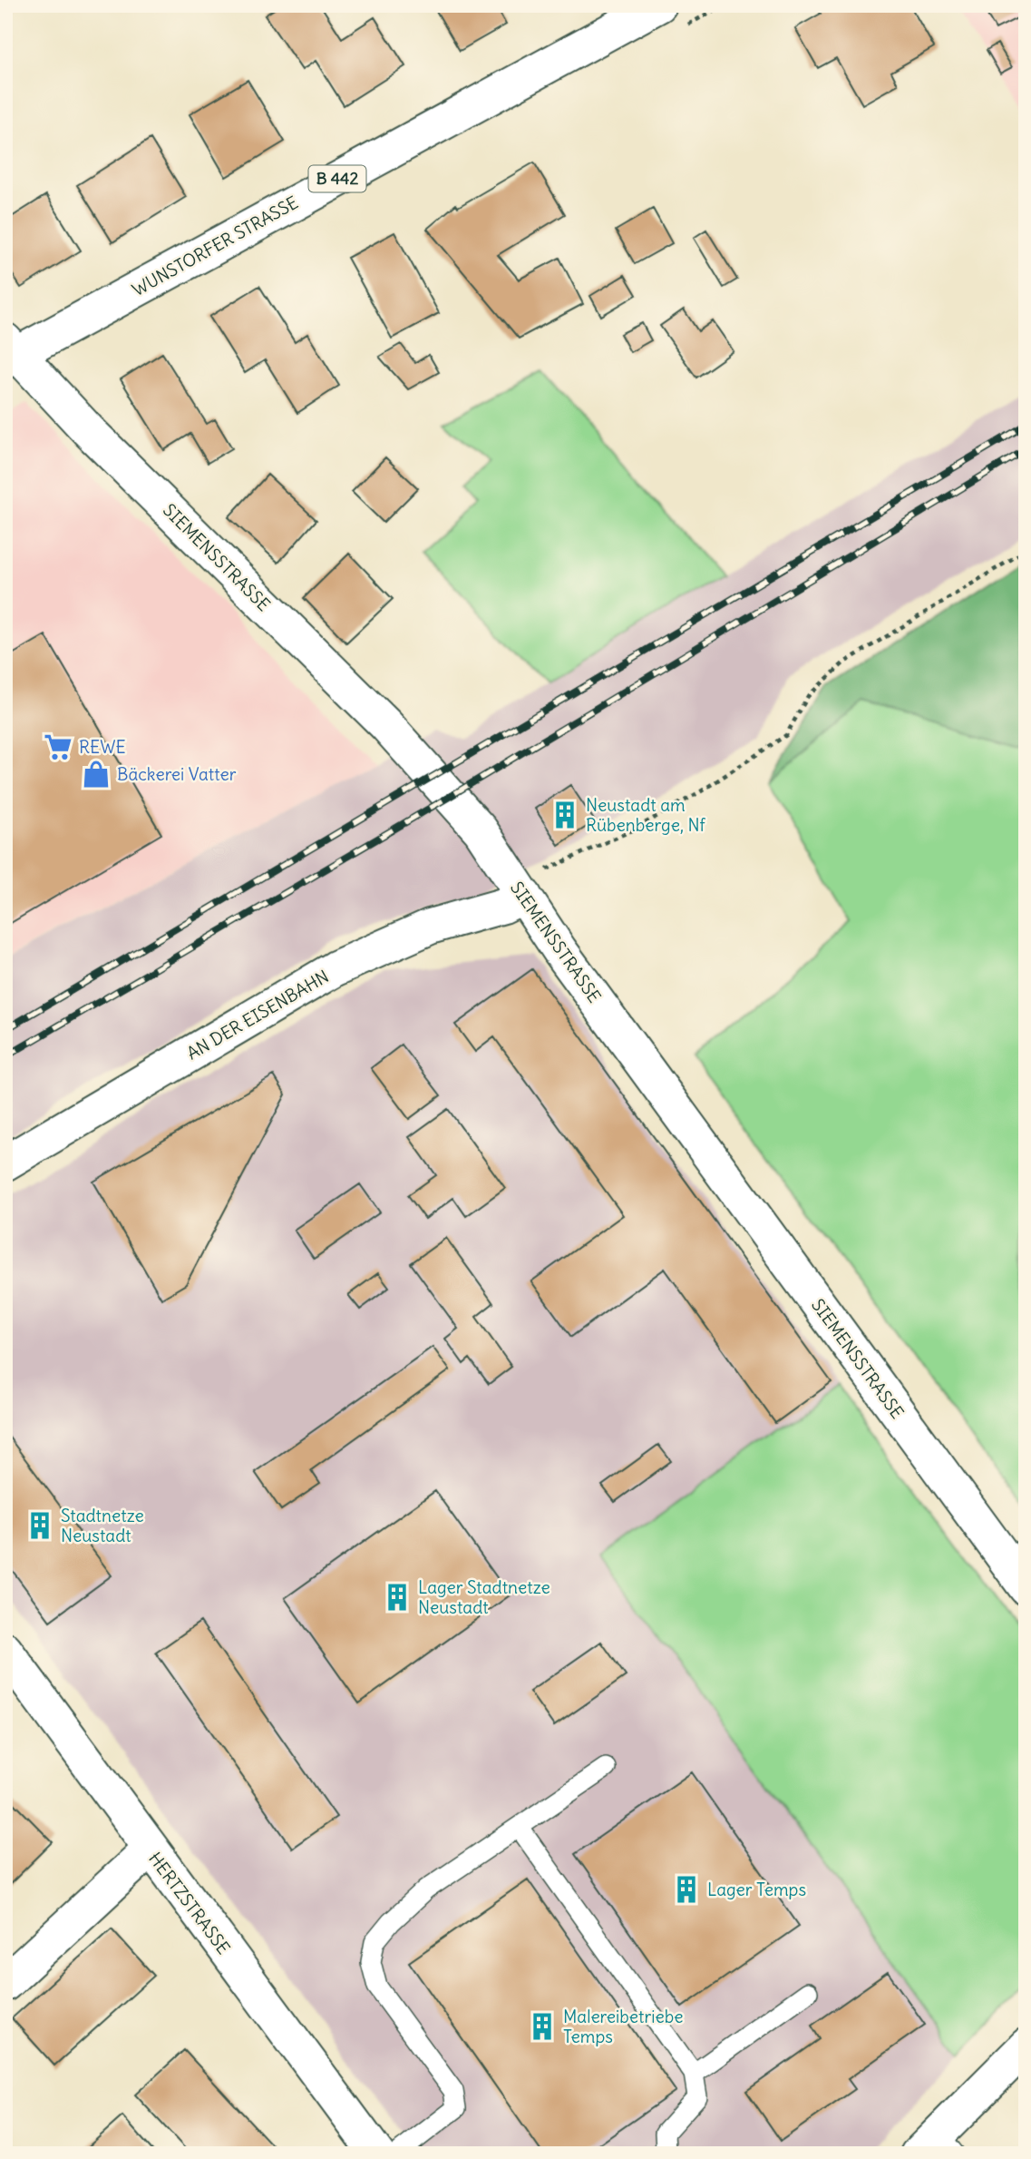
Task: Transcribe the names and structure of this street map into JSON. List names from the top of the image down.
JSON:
{
  "streets": {
    "street": [
      "B 442",
      "WUNSTORFER STRASSE",
      "SIEMENSSTRASSE",
      "AN DER EISENBAHN",
      "HERTZSTRASSE"
    ]
  },
  "crossings": [
    ["WUNSTORFER STRASSE", "SIEMENSSTRASSE"],
    ["SIEMENSSTRASSE", "AN DER EISENBAHN"]
  ],
  "places": {
    "supermarket": ["REWE"],
    "shop": ["Bäckerei Vatter"],
    "building": [
      "Neustadt am Rübenberge, Nf",
      "Stadtnetze Neustadt",
      "Lager Stadtnetze Neustadt",
      "Lager Temps",
      "Malereibetriebe Temps"
    ]
  }
}
